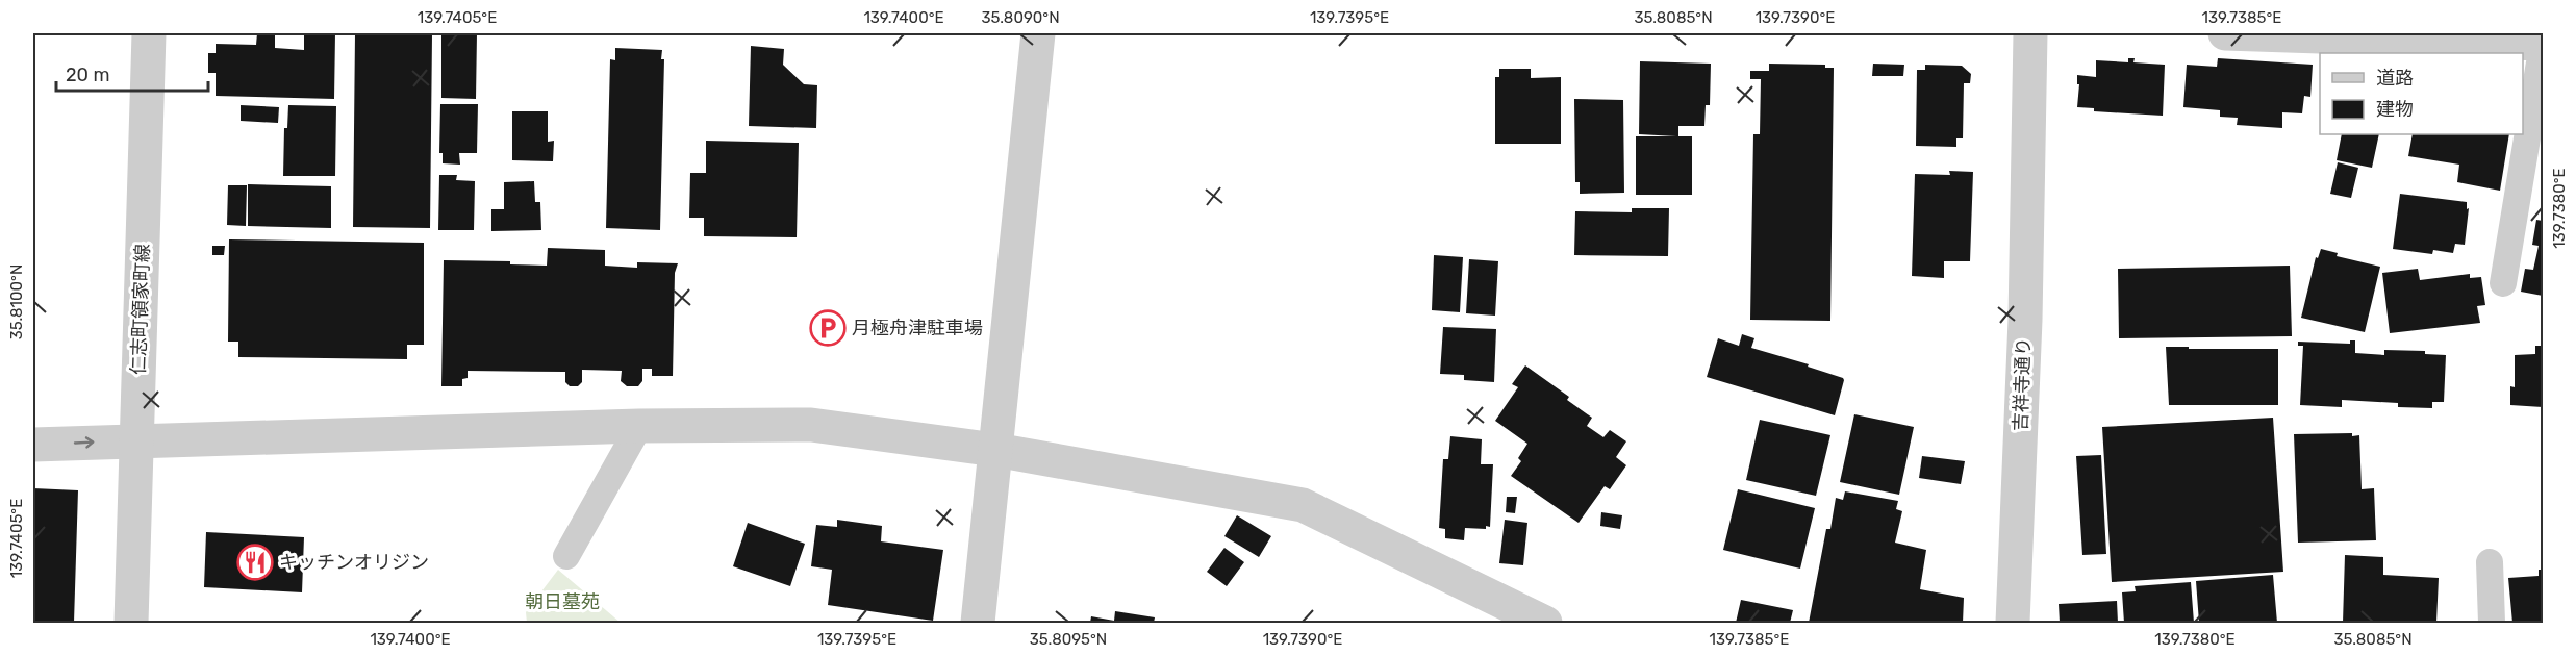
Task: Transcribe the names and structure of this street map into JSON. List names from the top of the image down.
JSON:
{
  "streets": {
    "street": ["仁志町領家町線", "吉祥寺通り"]
  },
  "parks": ["朝日墓苑"],
  "places": {
    "parking": ["月極舟津駐車場"],
    "restaurant": ["キッチンオリジン"]
  },
  "legend": ["道路", "建物"],
  "scale_bar": "20 m",
  "coordinates": [
    "139.7405°E",
    "139.7400°E",
    "35.8090°N",
    "139.7395°E",
    "35.8085°N",
    "139.7390°E",
    "139.7385°E",
    "139.7380°E",
    "35.8100°N",
    "35.8095°N"
  ]
}
